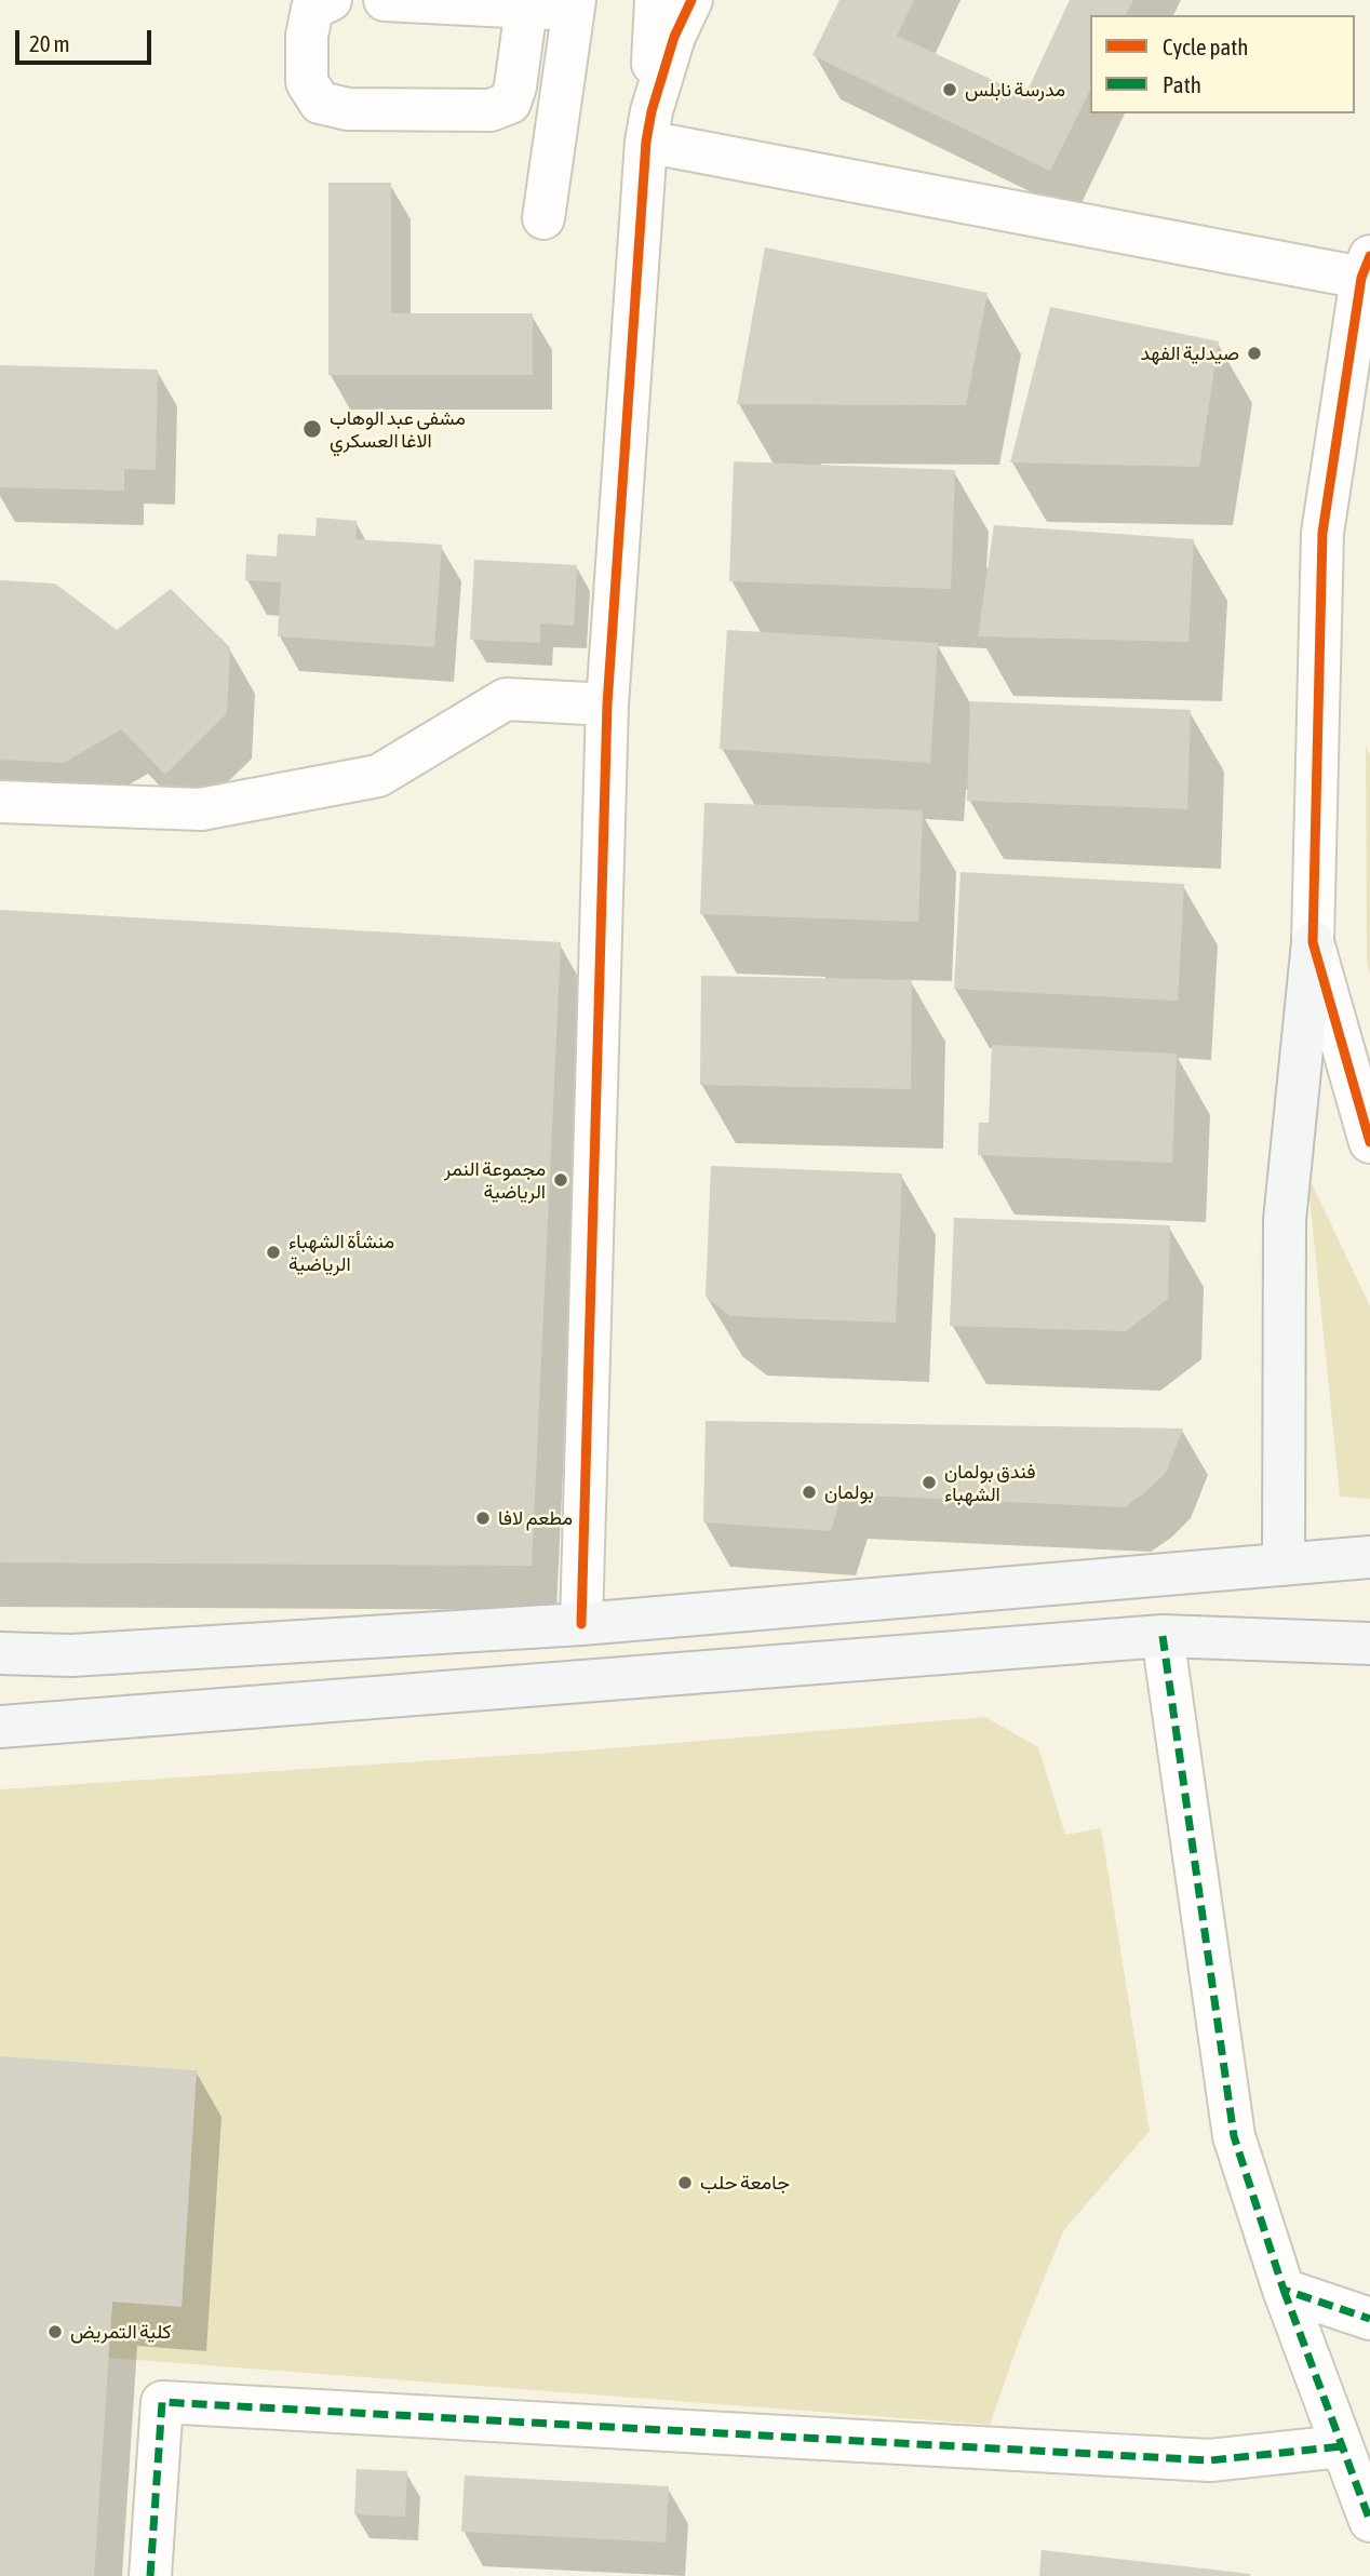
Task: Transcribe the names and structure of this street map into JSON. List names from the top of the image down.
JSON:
{
  "places": [
    "مدرسة نابلس",
    "صيدلية الفهد",
    "مشفى عبد الوهاب الاغا العسكري",
    "مجموعة النمر الرياضية",
    "منشأة الشهباء الرياضية",
    "فندق بولمان الشهباء",
    "بولمان",
    "مطعم لافا",
    "جامعة حلب",
    "كلية التمريض"
  ],
  "legend": ["Cycle path", "Path"],
  "scale_bar": "20 m"
}
